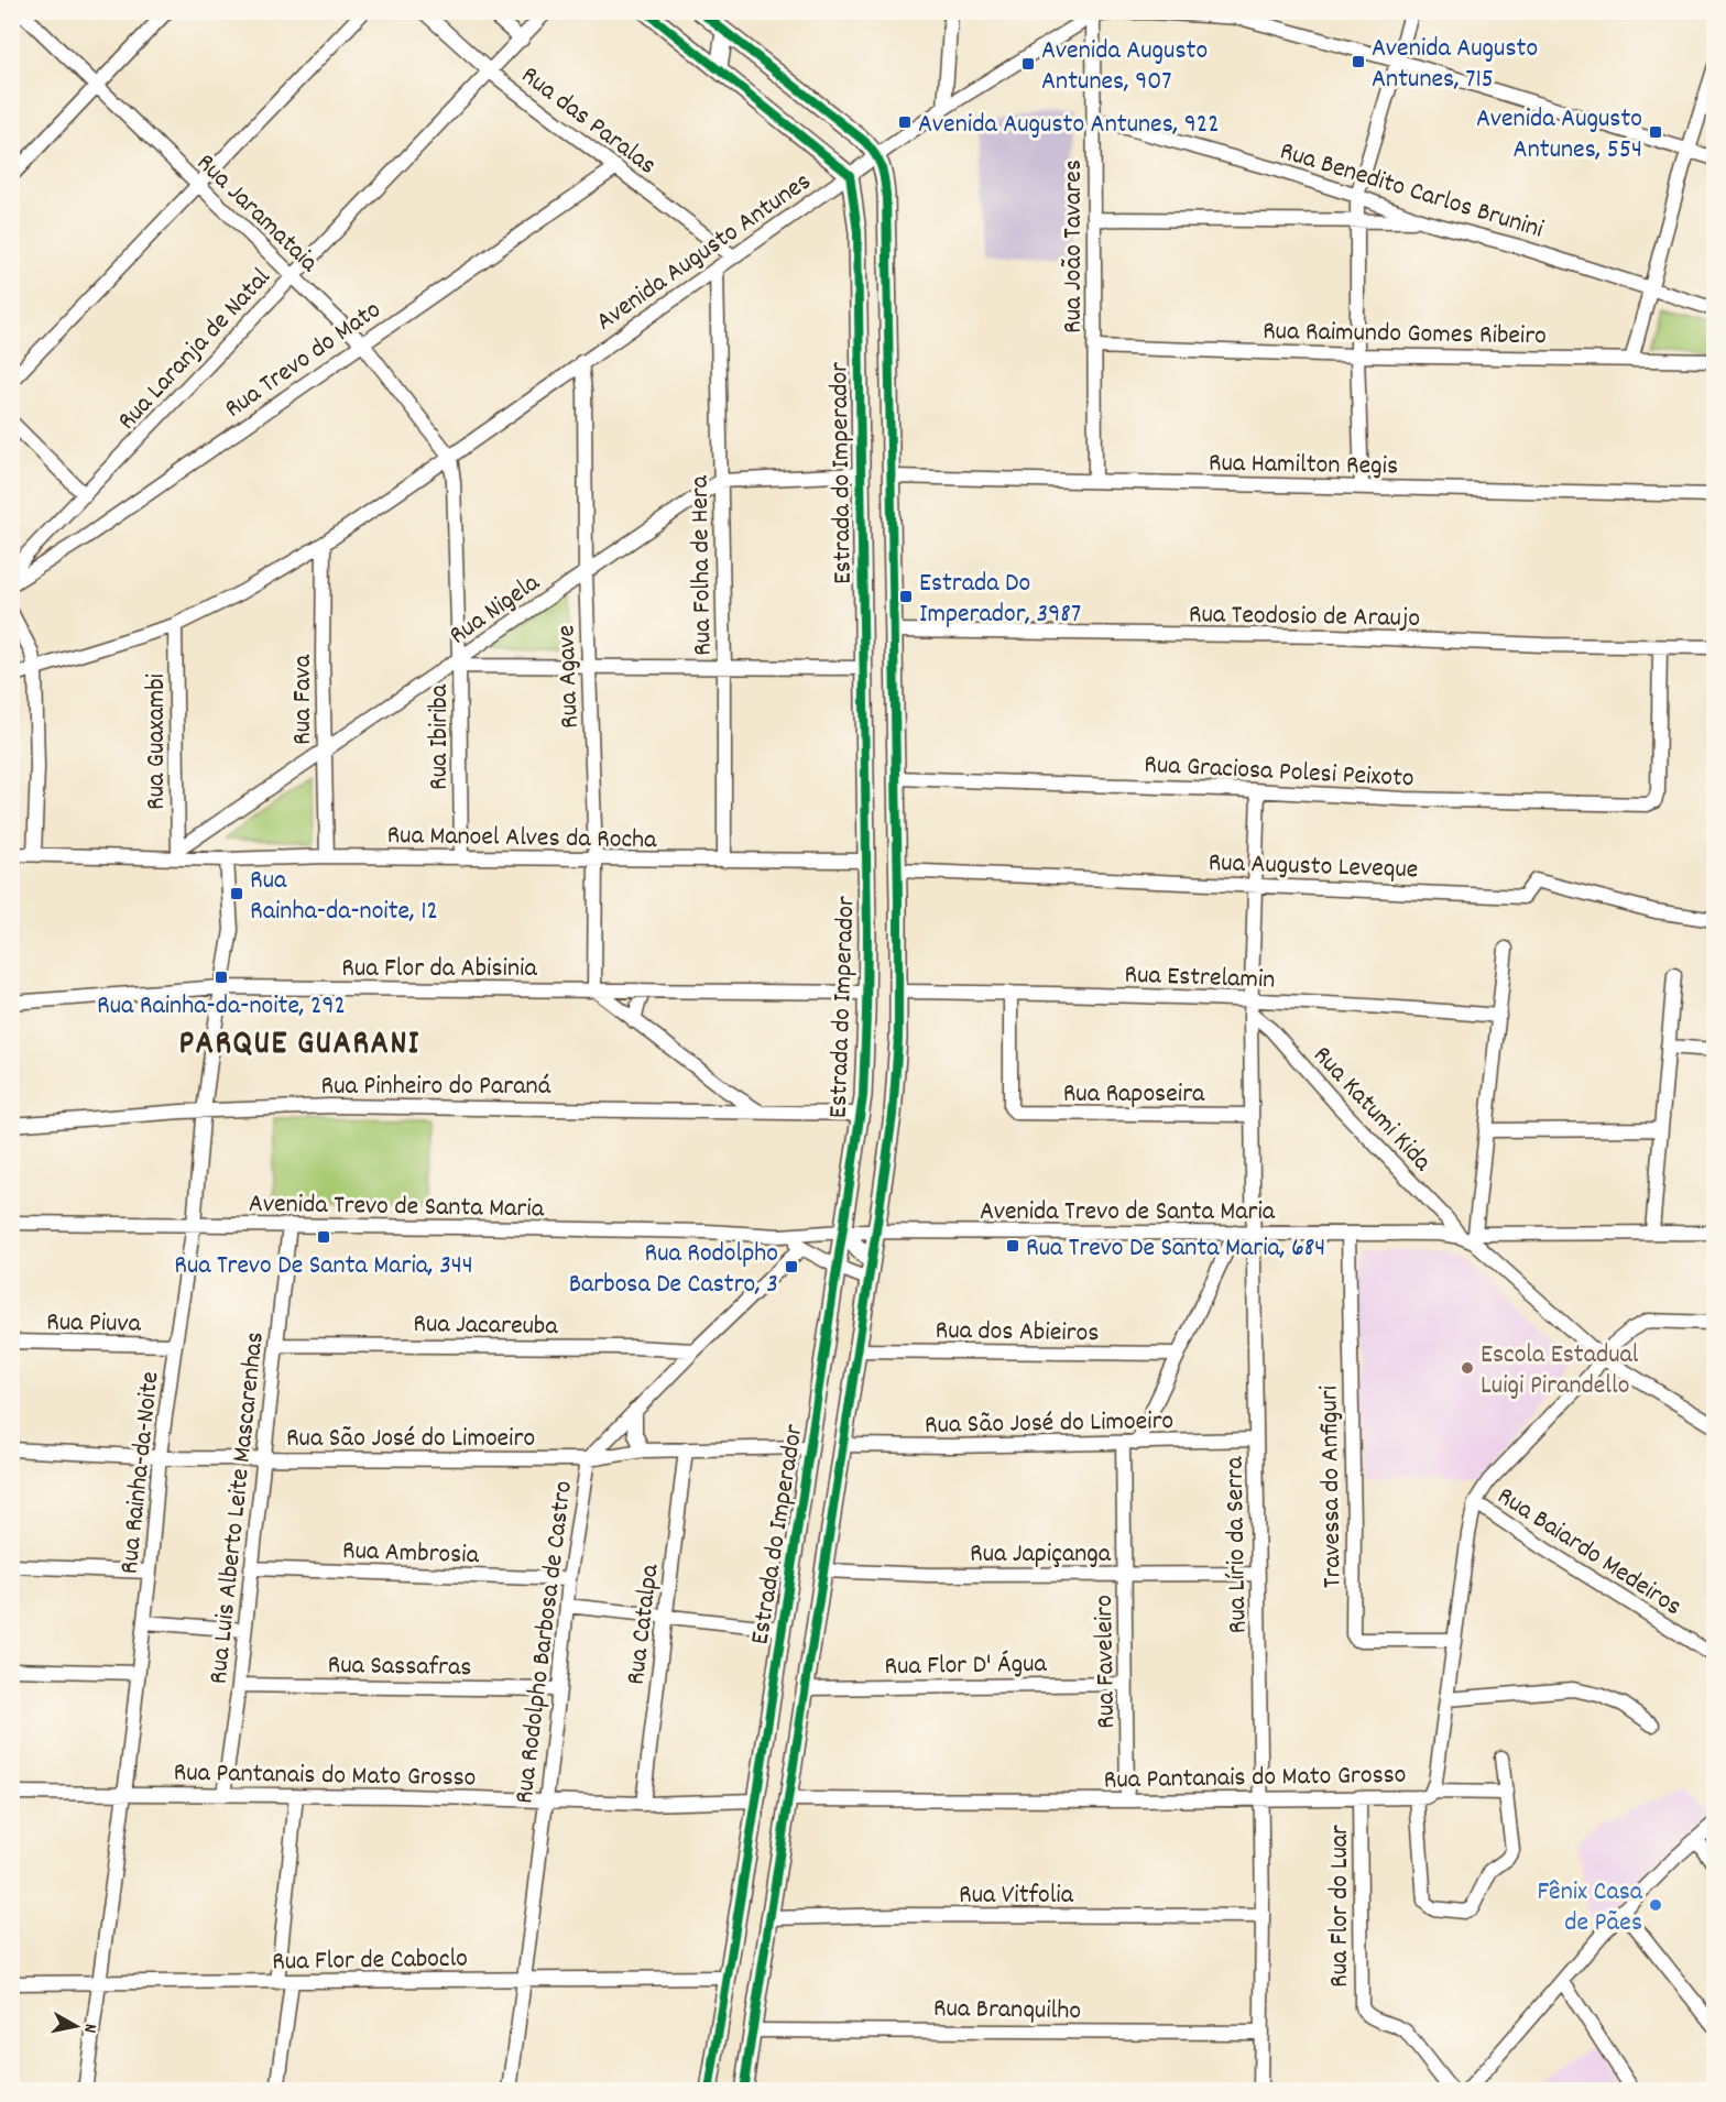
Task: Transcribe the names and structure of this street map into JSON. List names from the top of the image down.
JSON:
{
  "streets": {
    "main road": ["Estrada do Imperador"],
    "street": [
      "Rua das Paralas",
      "Rua Benedito Carlos Brunini",
      "Rua Jaramataia",
      "Rua João Tavares",
      "Avenida Augusto Antunes",
      "Rua Raimundo Gomes Ribeiro",
      "Rua Laranja de Natal",
      "Rua Trevo do Mato",
      "Rua Hamilton Regis",
      "Rua Folha de Hera",
      "Rua Nigela",
      "Rua Teodosio de Araujo",
      "Rua Agave",
      "Rua Fava",
      "Rua Ibiriba",
      "Rua Guaxambi",
      "Rua Graciosa Polesi Peixoto",
      "Rua Manoel Alves da Rocha",
      "Rua Augusto Leveque",
      "Rua Flor da Abisinia",
      "Rua Estrelamin",
      "Rua Pinheiro do Paraná",
      "Rua Raposeira",
      "Rua Katumi Kida",
      "Avenida Trevo de Santa Maria",
      "Rua Piuva",
      "Rua Jacareuba",
      "Rua dos Abieiros",
      "Rua São José do Limoeiro",
      "Rua Rainha-da-Noite",
      "Travessa do Anfiguri",
      "Rua Luis Alberto Leite Mascarenhas",
      "Rua Lírio da Serra",
      "Rua Baiardo Medeiros",
      "Rua Ambrosia",
      "Rua Japiçanga",
      "Rua Catalpa",
      "Rua Rodolpho Barbosa de Castro",
      "Rua Faveleiro",
      "Rua Flor D' Água",
      "Rua Sassafras",
      "Rua Pantanais do Mato Grosso",
      "Rua Vitfolia",
      "Rua Flor do Luar",
      "Rua Flor de Caboclo",
      "Rua Branquilho"
    ]
  },
  "crossings": [
    ["Rua das Paralas", "Avenida Augusto Antunes"],
    ["Rua das Paralas", "Rua Laranja de Natal"],
    ["Rua das Paralas", "Rua Trevo do Mato"],
    ["Rua Benedito Carlos Brunini", "Rua João Tavares"],
    ["Rua Jaramataia", "Avenida Augusto Antunes"],
    ["Rua Jaramataia", "Rua Laranja de Natal"],
    ["Rua Jaramataia", "Rua Trevo do Mato"],
    ["Rua Jaramataia", "Rua Ibiriba"],
    ["Rua João Tavares", "Avenida Augusto Antunes"],
    ["Rua João Tavares", "Rua Raimundo Gomes Ribeiro"],
    ["Rua João Tavares", "Rua Hamilton Regis"],
    ["Avenida Augusto Antunes", "Estrada do Imperador"],
    ["Avenida Augusto Antunes", "Rua Folha de Hera"],
    ["Avenida Augusto Antunes", "Rua Agave"],
    ["Avenida Augusto Antunes", "Rua Fava"],
    ["Avenida Augusto Antunes", "Rua Ibiriba"],
    ["Avenida Augusto Antunes", "Rua Guaxambi"],
    ["Rua Hamilton Regis", "Estrada do Imperador"],
    ["Estrada do Imperador", "Rua Teodosio de Araujo"],
    ["Estrada do Imperador", "Rua Graciosa Polesi Peixoto"],
    ["Estrada do Imperador", "Rua Manoel Alves da Rocha"],
    ["Estrada do Imperador", "Rua Augusto Leveque"],
    ["Estrada do Imperador", "Rua Flor da Abisinia"],
    ["Estrada do Imperador", "Rua Estrelamin"],
    ["Estrada do Imperador", "Rua Pinheiro do Paraná"],
    ["Estrada do Imperador", "Avenida Trevo de Santa Maria"],
    ["Estrada do Imperador", "Rua dos Abieiros"],
    ["Estrada do Imperador", "Rua São José do Limoeiro"],
    ["Estrada do Imperador", "Rua Japiçanga"],
    ["Estrada do Imperador", "Rua Flor D' Água"],
    ["Estrada do Imperador", "Rua Pantanais do Mato Grosso"],
    ["Estrada do Imperador", "Rua Vitfolia"],
    ["Estrada do Imperador", "Rua Flor de Caboclo"],
    ["Estrada do Imperador", "Rua Branquilho"],
    ["Rua Folha de Hera", "Rua Nigela"],
    ["Rua Folha de Hera", "Rua Manoel Alves da Rocha"],
    ["Rua Nigela", "Rua Agave"],
    ["Rua Nigela", "Rua Fava"],
    ["Rua Nigela", "Rua Ibiriba"],
    ["Rua Nigela", "Rua Guaxambi"],
    ["Rua Nigela", "Rua Manoel Alves da Rocha"],
    ["Rua Teodosio de Araujo", "Rua Graciosa Polesi Peixoto"],
    ["Rua Agave", "Rua Manoel Alves da Rocha"],
    ["Rua Agave", "Rua Flor da Abisinia"],
    ["Rua Fava", "Rua Manoel Alves da Rocha"],
    ["Rua Ibiriba", "Rua Manoel Alves da Rocha"],
    ["Rua Guaxambi", "Rua Manoel Alves da Rocha"],
    ["Rua Graciosa Polesi Peixoto", "Rua Lírio da Serra"],
    ["Rua Manoel Alves da Rocha", "Rua Rainha-da-Noite"],
    ["Rua Augusto Leveque", "Rua Lírio da Serra"],
    ["Rua Flor da Abisinia", "Rua Rainha-da-Noite"],
    ["Rua Estrelamin", "Rua Raposeira"],
    ["Rua Estrelamin", "Rua Katumi Kida"],
    ["Rua Estrelamin", "Rua Lírio da Serra"],
    ["Rua Pinheiro do Paraná", "Rua Rainha-da-Noite"],
    ["Rua Raposeira", "Rua Lírio da Serra"],
    ["Rua Katumi Kida", "Avenida Trevo de Santa Maria"],
    ["Rua Katumi Kida", "Rua Lírio da Serra"],
    ["Avenida Trevo de Santa Maria", "Rua Rainha-da-Noite"],
    ["Avenida Trevo de Santa Maria", "Travessa do Anfiguri"],
    ["Avenida Trevo de Santa Maria", "Rua Luis Alberto Leite Mascarenhas"],
    ["Avenida Trevo de Santa Maria", "Rua Lírio da Serra"],
    ["Avenida Trevo de Santa Maria", "Rua Rodolpho Barbosa de Castro"],
    ["Rua Piuva", "Rua Rainha-da-Noite"],
    ["Rua Jacareuba", "Rua Luis Alberto Leite Mascarenhas"],
    ["Rua Jacareuba", "Rua Rodolpho Barbosa de Castro"],
    ["Rua São José do Limoeiro", "Rua Rainha-da-Noite"],
    ["Rua São José do Limoeiro", "Rua Luis Alberto Leite Mascarenhas"],
    ["Rua São José do Limoeiro", "Rua Lírio da Serra"],
    ["Rua São José do Limoeiro", "Rua Catalpa"],
    ["Rua São José do Limoeiro", "Rua Rodolpho Barbosa de Castro"],
    ["Rua São José do Limoeiro", "Rua Faveleiro"],
    ["Rua Rainha-da-Noite", "Rua Pantanais do Mato Grosso"],
    ["Rua Rainha-da-Noite", "Rua Flor de Caboclo"],
    ["Travessa do Anfiguri", "Rua Pantanais do Mato Grosso"],
    ["Rua Luis Alberto Leite Mascarenhas", "Rua Ambrosia"],
    ["Rua Luis Alberto Leite Mascarenhas", "Rua Sassafras"],
    ["Rua Luis Alberto Leite Mascarenhas", "Rua Pantanais do Mato Grosso"],
    ["Rua Lírio da Serra", "Rua Japiçanga"],
    ["Rua Lírio da Serra", "Rua Pantanais do Mato Grosso"],
    ["Rua Lírio da Serra", "Rua Vitfolia"],
    ["Rua Lírio da Serra", "Rua Branquilho"],
    ["Rua Baiardo Medeiros", "Rua Pantanais do Mato Grosso"],
    ["Rua Ambrosia", "Rua Rodolpho Barbosa de Castro"],
    ["Rua Japiçanga", "Rua Faveleiro"],
    ["Rua Catalpa", "Rua Pantanais do Mato Grosso"],
    ["Rua Rodolpho Barbosa de Castro", "Rua Sassafras"],
    ["Rua Rodolpho Barbosa de Castro", "Rua Pantanais do Mato Grosso"],
    ["Rua Rodolpho Barbosa de Castro", "Rua Flor de Caboclo"],
    ["Rua Faveleiro", "Rua Flor D' Água"],
    ["Rua Faveleiro", "Rua Pantanais do Mato Grosso"],
    ["Rua Pantanais do Mato Grosso", "Rua Flor do Luar"]
  ],
  "districts": ["PARQUE GUARANI"],
  "places": {
    "transit": [
      "Avenida Augusto Antunes, 715",
      "Avenida Augusto Antunes, 907",
      "Avenida Augusto Antunes, 922",
      "Avenida Augusto Antunes, 554",
      "Estrada Do Imperador, 3987",
      "Rua Rainha-da-noite, 12",
      "Rua Rainha-da-noite, 292",
      "Rua Trevo De Santa Maria, 344",
      "Rua Trevo De Santa Maria, 684",
      "Rua Rodolpho Barbosa De Castro, 3"
    ],
    "other": ["Escola Estadual Luigi Pirandello", "Fênix Casa de Pães"]
  },
  "north": "right"
}
